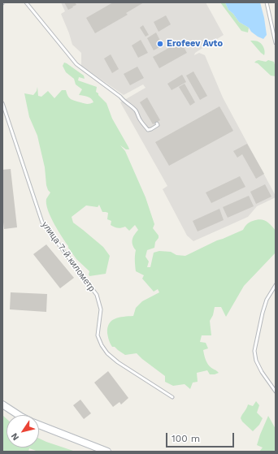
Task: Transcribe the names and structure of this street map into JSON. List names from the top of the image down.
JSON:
{
  "streets": {
    "lane": ["улица 7-й километр"]
  },
  "places": ["Erofeev Avto"],
  "scale_bar": "100 m",
  "north": "bottom left"
}
